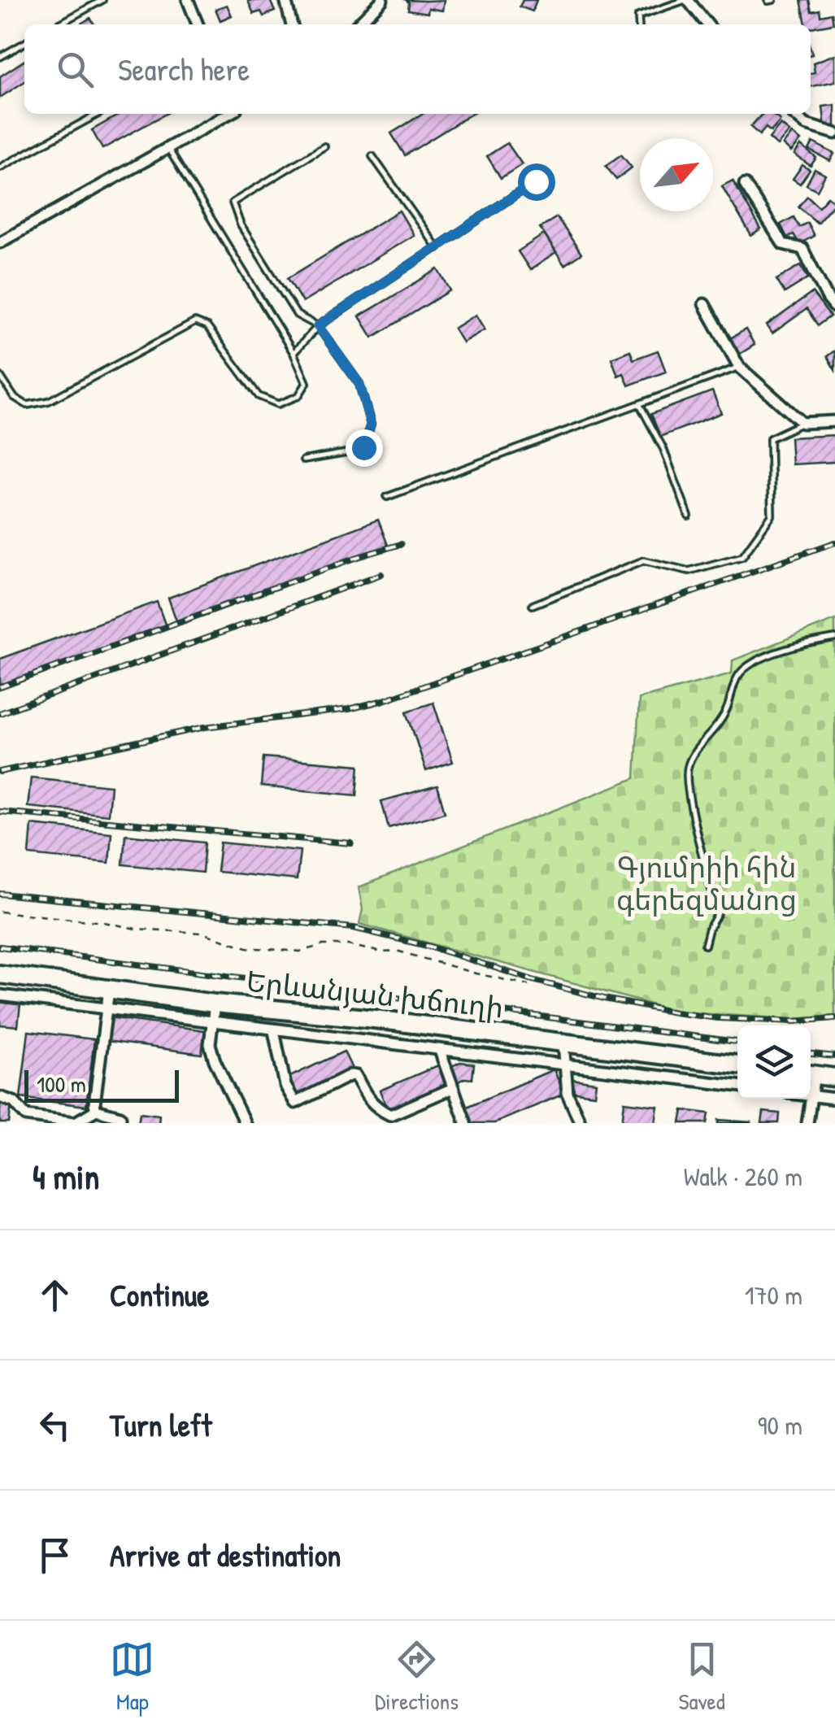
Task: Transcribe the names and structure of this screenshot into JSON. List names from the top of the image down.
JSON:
{
  "streets": {
    "highway": ["Երևանյան խճուղի"]
  },
  "parks": ["Գյումրիի հին գերեզմանոց"],
  "scale_bar": "100 m",
  "north": "top right",
  "page": {
    "search": "Search here",
    "scale": "100 m",
    "heading": ["4 min", "Walk · 260 m"],
    "list": [
      ["Continue", "170 m"],
      ["Turn left", "90 m"],
      "Arrive at destination"
    ],
    "nav": ["Map", "Directions", "Saved"]
  }
}
